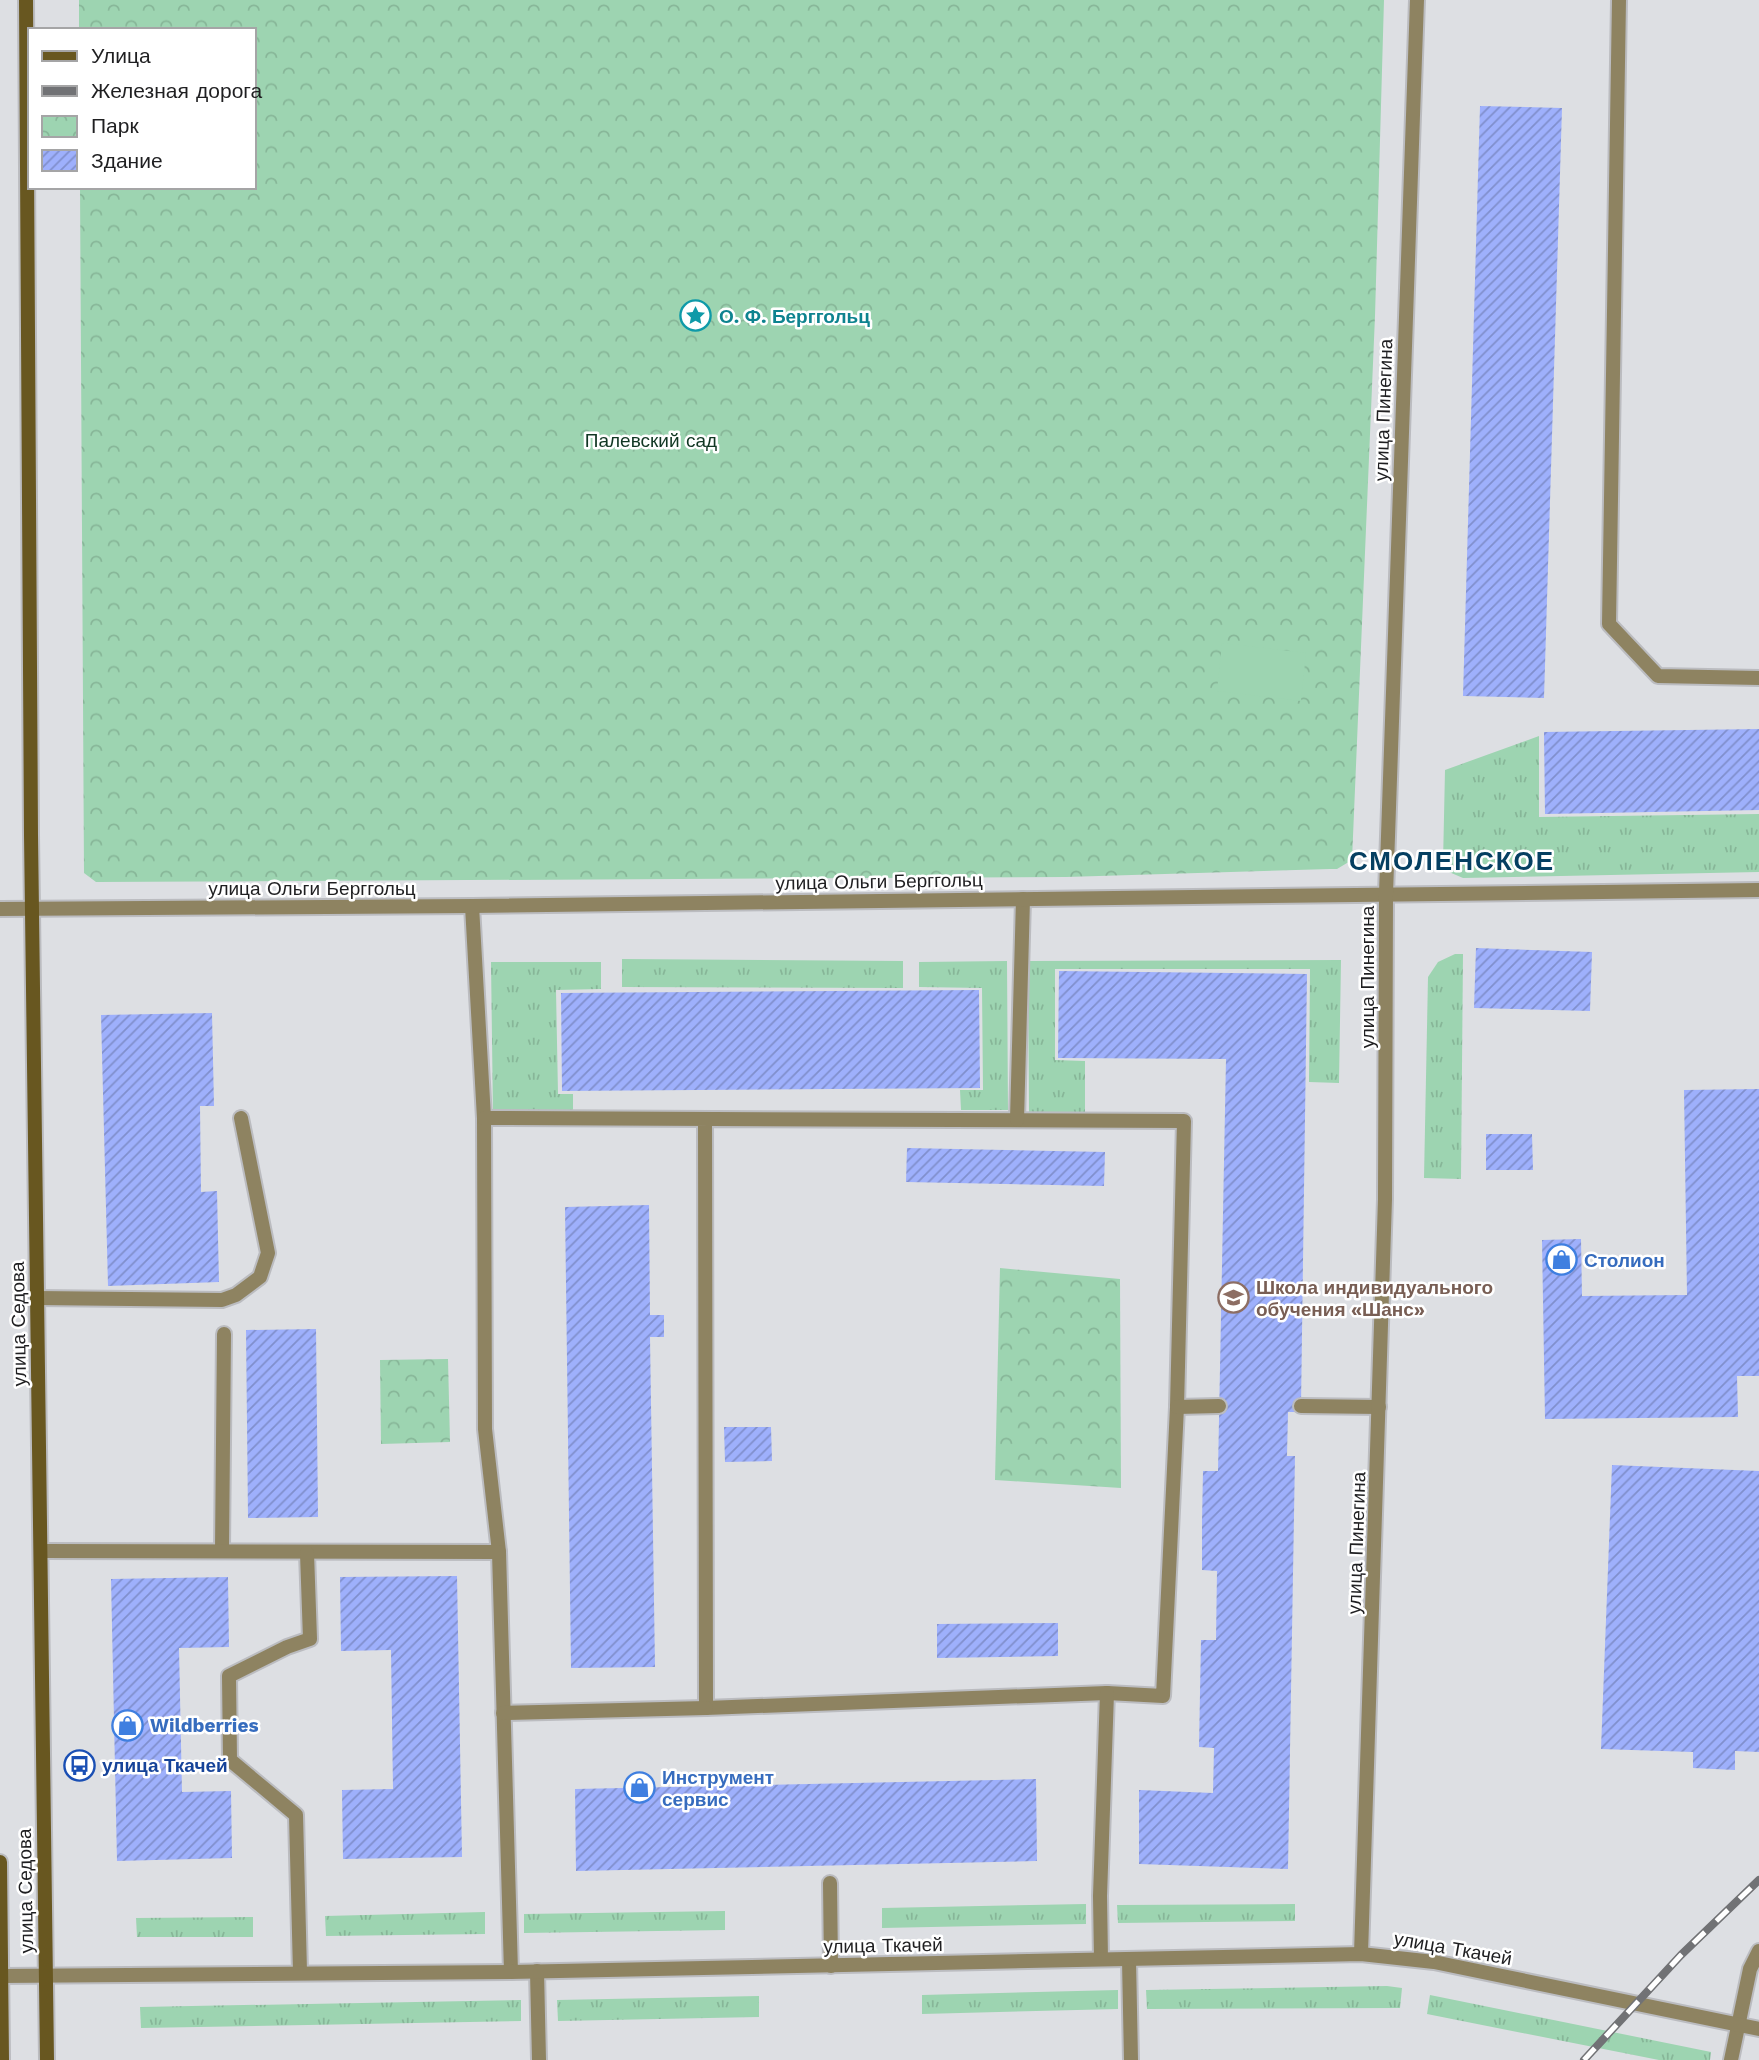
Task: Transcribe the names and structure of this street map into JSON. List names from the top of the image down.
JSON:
{
  "streets": {
    "main road": ["улица Седова"],
    "street": ["улица Пинегина", "улица Ольги Берггольц", "улица Ткачей"]
  },
  "crossings": [
    ["улица Пинегина", "улица Ольги Берггольц"],
    ["улица Пинегина", "улица Ткачей"],
    ["улица Ольги Берггольц", "улица Седова"],
    ["улица Седова", "улица Ткачей"]
  ],
  "districts": ["СМОЛЕНСКОЕ"],
  "parks": ["Палевский сад"],
  "places": {
    "place": ["О. Ф. Берггольц"],
    "shop": ["Столион", "Wildberries", "Инструмент сервис"],
    "school or university": ["Школа индивидуального обучения «Шанс»"],
    "bus stop": ["улица Ткачей"]
  },
  "legend": [
    "Улица",
    "Железная дорога",
    "Парк",
    "Здание"
  ]
}
